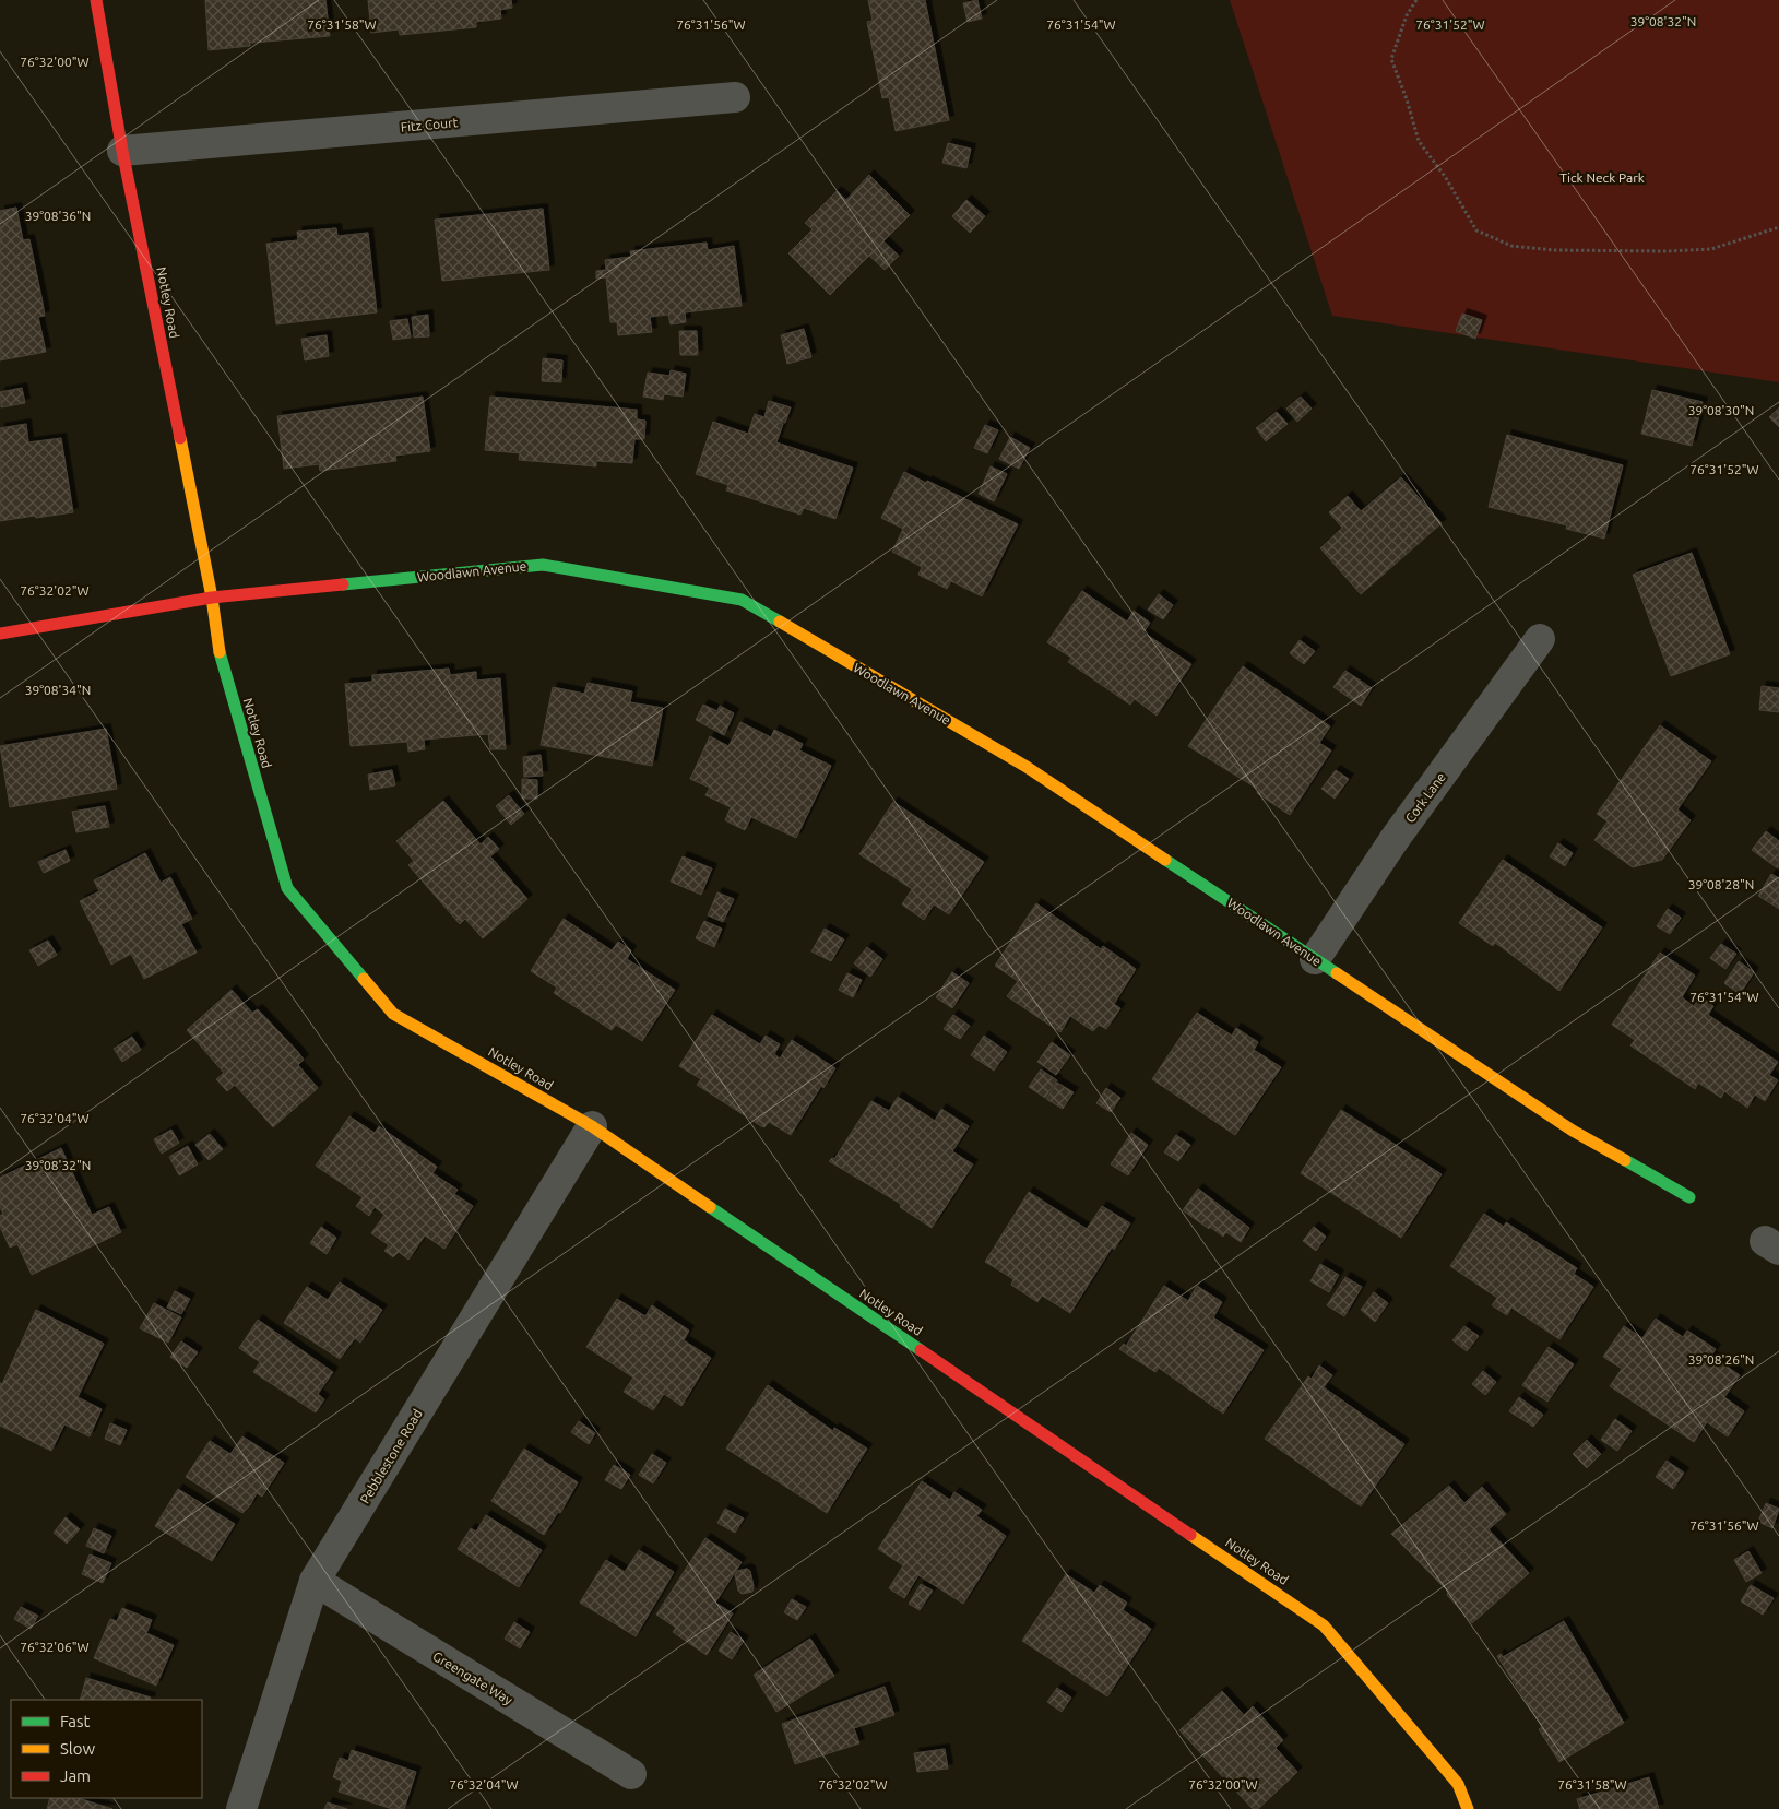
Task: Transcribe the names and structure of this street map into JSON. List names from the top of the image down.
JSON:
{
  "streets": {
    "street": [
      "Fitz Court",
      "Notley Road",
      "Woodlawn Avenue",
      "Cork Lane",
      "Pebblestone Road",
      "Greengate Way"
    ]
  },
  "crossings": [
    ["Fitz Court", "Notley Road"],
    ["Notley Road", "Woodlawn Avenue"],
    ["Notley Road", "Pebblestone Road"],
    ["Woodlawn Avenue", "Cork Lane"],
    ["Pebblestone Road", "Greengate Way"]
  ],
  "parks": ["Tick Neck Park"],
  "legend": ["Fast", "Slow", "Jam"],
  "coordinates": [
    "39°08'32\"N",
    "76°31'52\"W",
    "76°31'58\"W",
    "76°31'56\"W",
    "76°31'54\"W",
    "76°32'00\"W",
    "39°08'36\"N",
    "39°08'30\"N",
    "76°32'02\"W",
    "39°08'34\"N",
    "39°08'28\"N",
    "76°32'04\"W",
    "39°08'26\"N",
    "76°32'06\"W"
  ]
}
